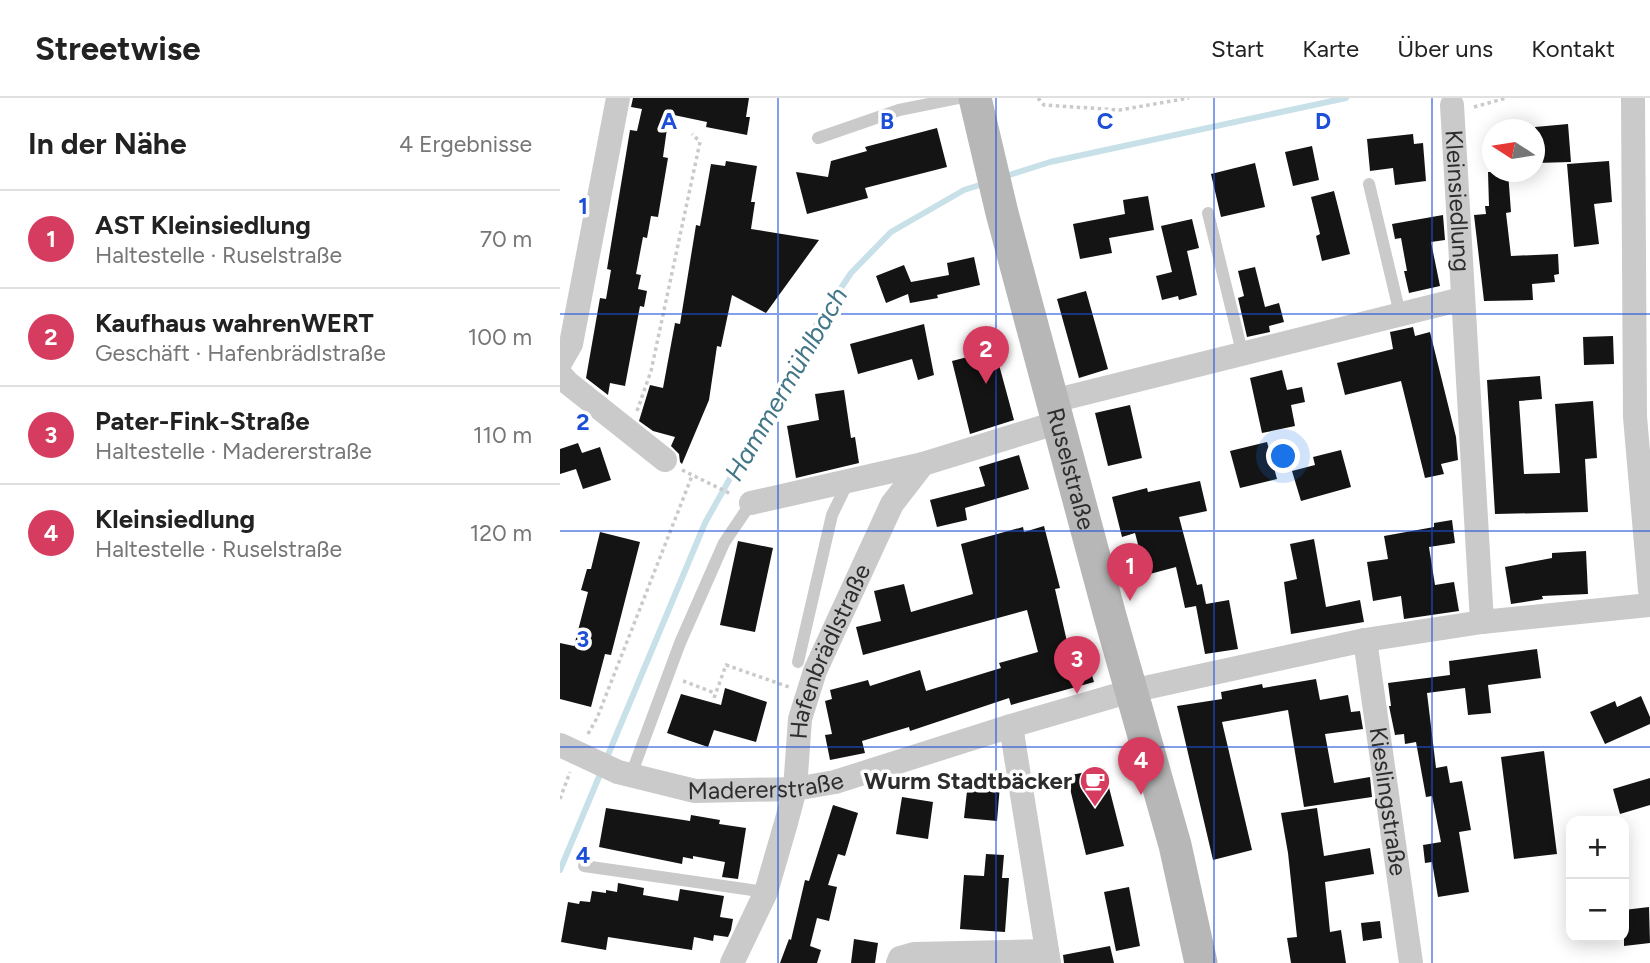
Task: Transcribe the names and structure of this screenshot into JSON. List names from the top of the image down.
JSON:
{
  "streets": {
    "main road": ["Ruselstraße"],
    "street": [
      "Kleinsiedlung",
      "Hafenbrädlstraße",
      "Madererstraße",
      "Kieslingstraße"
    ]
  },
  "crossings": [
    ["Kleinsiedlung", "Ruselstraße"],
    ["Ruselstraße", "Madererstraße"],
    ["Hafenbrädlstraße", "Madererstraße"]
  ],
  "water": ["Hammermühlbach"],
  "places": {
    "cafe": ["Wurm Stadtbäcker"]
  },
  "north": "left",
  "page": {
    "header": "Streetwise",
    "nav": [
      "Start",
      "Karte",
      "Über uns",
      "Kontakt"
    ],
    "heading": ["In der Nähe", "4 Ergebnisse"],
    "list": [
      {
        "mark": "1",
        "name": "AST Kleinsiedlung",
        "note": "Haltestelle · Ruselstraße",
        "value": "70 m"
      },
      {
        "mark": "2",
        "name": "Kaufhaus wahrenWERT",
        "note": "Geschäft · Hafenbrädlstraße",
        "value": "100 m"
      },
      {
        "mark": "3",
        "name": "Pater-Fink-Straße",
        "note": "Haltestelle · Madererstraße",
        "value": "110 m"
      },
      {
        "mark": "4",
        "name": "Kleinsiedlung",
        "note": "Haltestelle · Ruselstraße",
        "value": "120 m"
      }
    ],
    "pins": [
      "2",
      "1",
      "3",
      "4"
    ],
    "map_buttons": ["+", "−"]
  },
  "grid": {
    "columns": [
      "A",
      "B",
      "C",
      "D"
    ],
    "rows": [
      "1",
      "2",
      "3",
      "4"
    ]
  }
}
